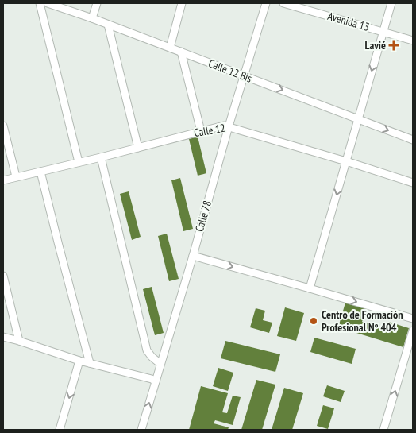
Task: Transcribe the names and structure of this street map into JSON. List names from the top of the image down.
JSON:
{
  "streets": {
    "street": [
      "Avenida 13",
      "Calle 12 Bis",
      "Calle 12",
      "Calle 78"
    ]
  },
  "crossings": [
    ["Calle 12 Bis", "Calle 78"],
    ["Calle 12", "Calle 78"]
  ],
  "one_way": ["Calle 12 Bis"],
  "places": {
    "health": ["Lavié"],
    "other": ["Centro de Formación Profesional N° 404"]
  }
}
